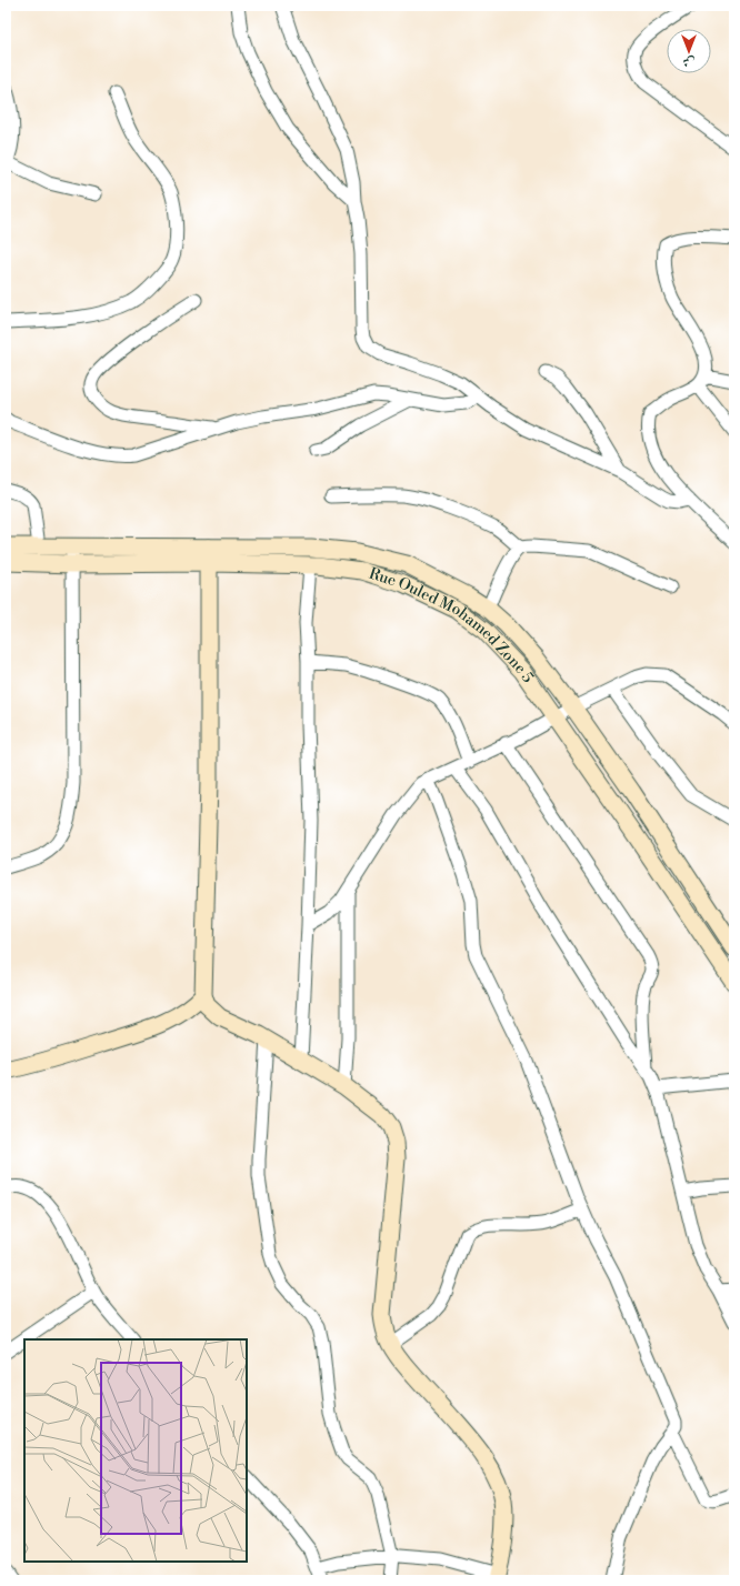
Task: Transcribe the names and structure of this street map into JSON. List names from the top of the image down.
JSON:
{
  "streets": {
    "street": ["Rue Ouled Mohamed Zone 5"]
  },
  "north": "bottom"
}
